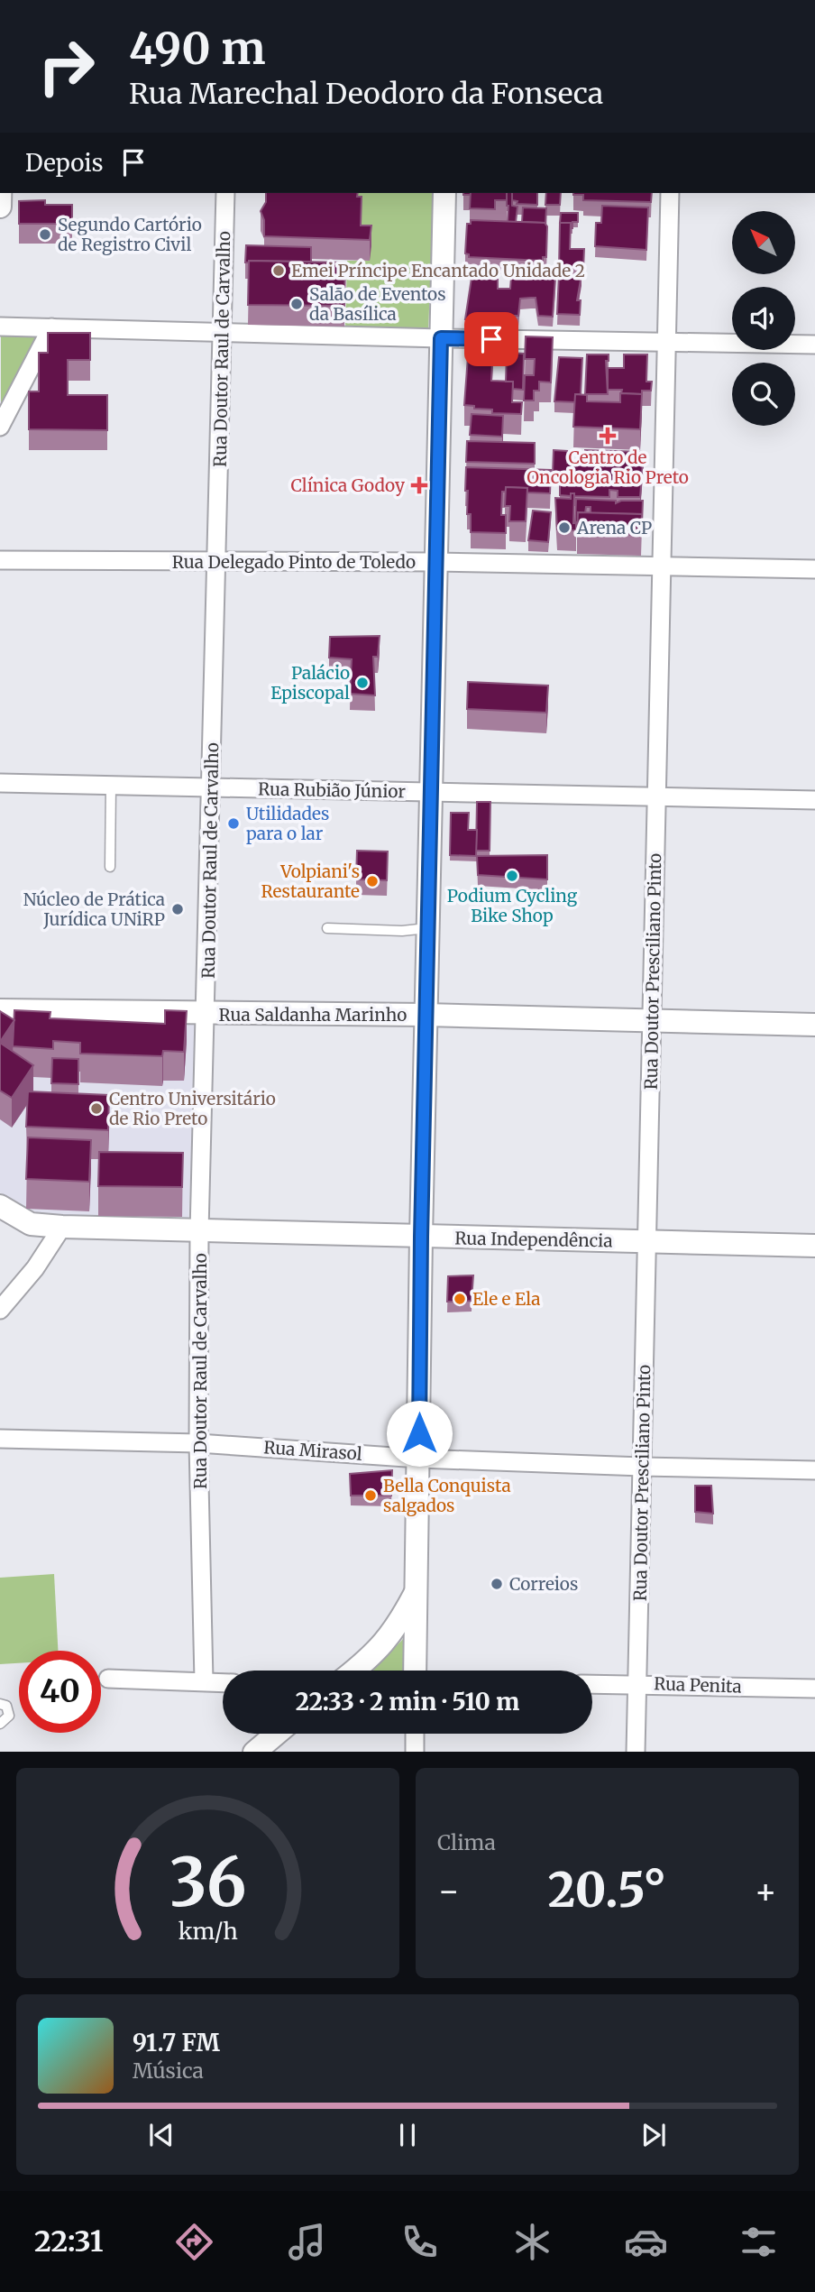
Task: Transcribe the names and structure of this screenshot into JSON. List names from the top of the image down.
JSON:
{
  "streets": {
    "street": [
      "Rua Doutor Raul de Carvalho",
      "Rua Delegado Pinto de Toledo",
      "Rua Rubião Júnior",
      "Rua Doutor Presciliano Pinto",
      "Rua Saldanha Marinho",
      "Rua Independência",
      "Rua Mirasol",
      "Rua Penita"
    ]
  },
  "crossings": [
    ["Rua Doutor Raul de Carvalho", "Rua Delegado Pinto de Toledo"],
    ["Rua Doutor Raul de Carvalho", "Rua Rubião Júnior"],
    ["Rua Doutor Raul de Carvalho", "Rua Saldanha Marinho"],
    ["Rua Doutor Raul de Carvalho", "Rua Independência"],
    ["Rua Doutor Raul de Carvalho", "Rua Mirasol"],
    ["Rua Delegado Pinto de Toledo", "Rua Doutor Presciliano Pinto"],
    ["Rua Rubião Júnior", "Rua Doutor Presciliano Pinto"],
    ["Rua Doutor Presciliano Pinto", "Rua Saldanha Marinho"],
    ["Rua Doutor Presciliano Pinto", "Rua Independência"],
    ["Rua Doutor Presciliano Pinto", "Rua Mirasol"],
    ["Rua Doutor Presciliano Pinto", "Rua Penita"]
  ],
  "places": {
    "other": [
      "Segundo Cartório de Registro Civil",
      "Emei Príncipe Encantado Unidade 2",
      "Salão de Eventos da Basílica",
      "Arena CP",
      "Palácio Episcopal",
      "Utilidades para o lar",
      "Podium Cycling Bike Shop",
      "Volpiani's Restaurante",
      "Núcleo de Prática Jurídica UNiRP",
      "Centro Universitário de Rio Preto",
      "Ele e Ela",
      "Bella Conquista salgados",
      "Correios"
    ],
    "health": ["Centro de Oncologia Rio Preto", "Clínica Godoy"]
  },
  "north": "top left",
  "page": {
    "turn": ["490 m", "Rua Marechal Deodoro da Fonseca"],
    "then": "Depois",
    "limit": "40",
    "trip": "22:33 · 2 min · 510 m",
    "tile": "Clima",
    "heat": ["−", "20.5°", "+"],
    "song": ["91.7 FM", "Música"],
    "tabs": "22:31",
    "gauge": ["36", "km/h"]
  }
}
